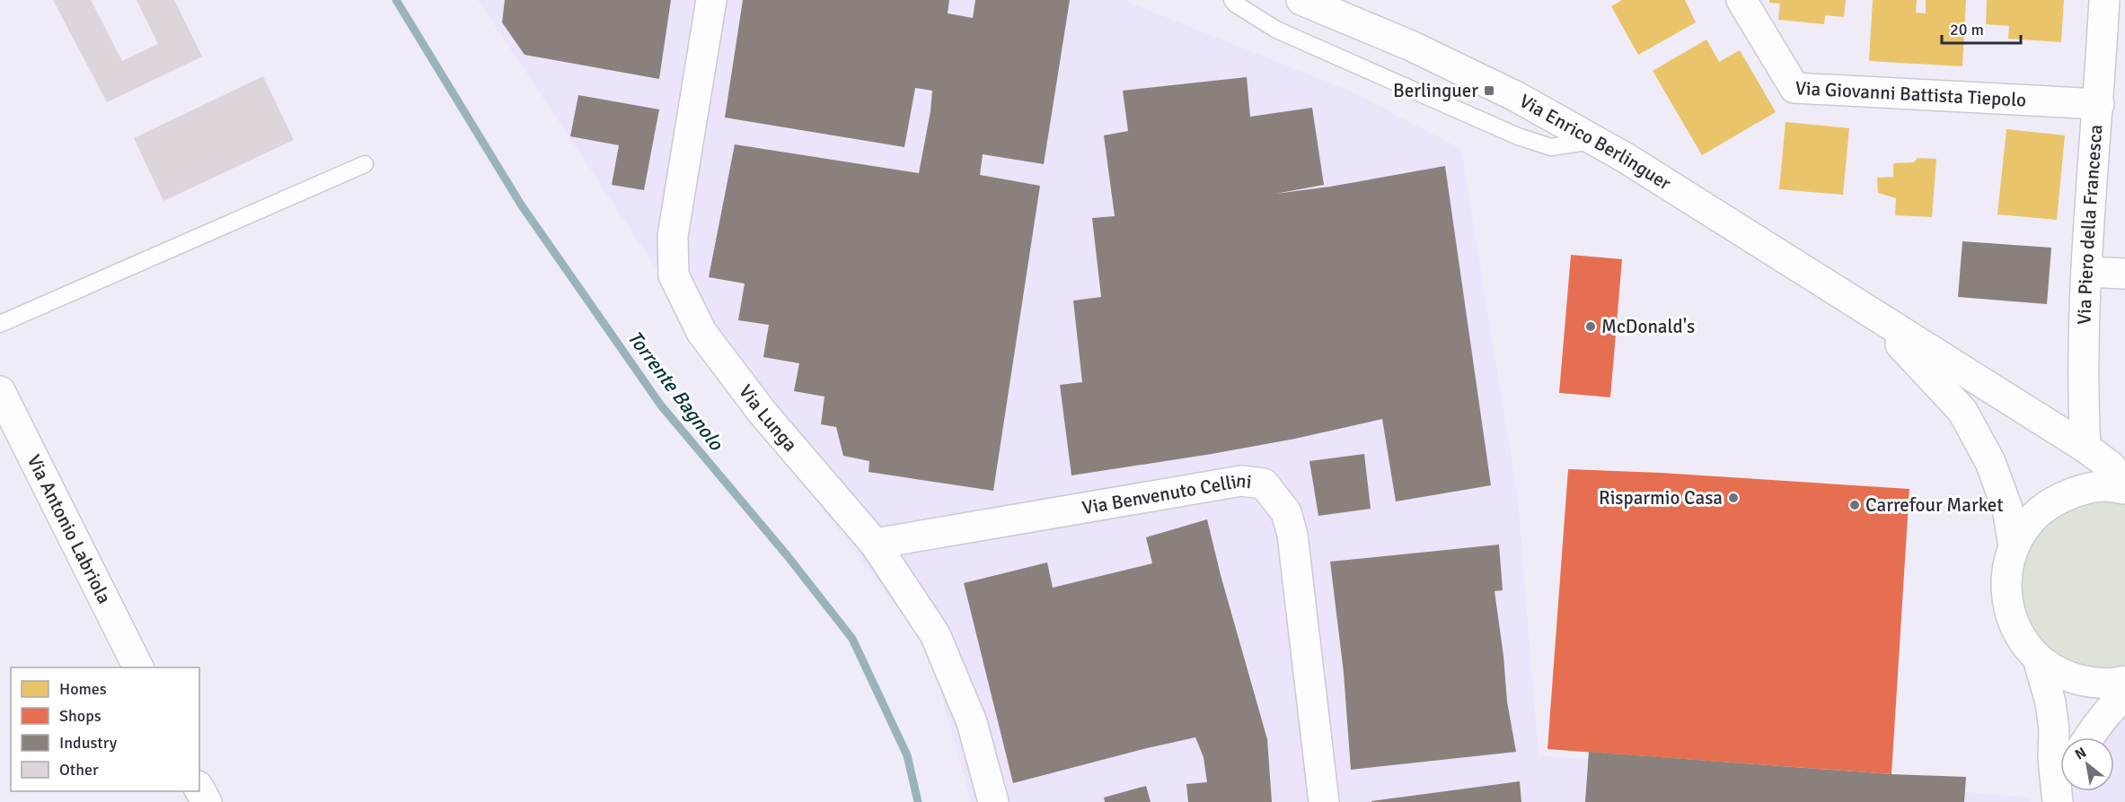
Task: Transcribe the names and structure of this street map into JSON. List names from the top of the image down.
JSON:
{
  "streets": {
    "street": [
      "Via Giovanni Battista Tiepolo",
      "Via Enrico Berlinguer",
      "Via Piero della Francesca",
      "Via Lunga",
      "Via Benvenuto Cellini",
      "Via Antonio Labriola"
    ]
  },
  "crossings": [
    ["Via Giovanni Battista Tiepolo", "Via Piero della Francesca"],
    ["Via Lunga", "Via Benvenuto Cellini"]
  ],
  "water": ["Torrente Bagnolo"],
  "places": {
    "transit": ["Berlinguer"],
    "other": ["McDonald's", "Risparmio Casa", "Carrefour Market"]
  },
  "legend": [
    "Homes",
    "Shops",
    "Industry",
    "Other"
  ],
  "scale_bar": "20 m",
  "north": "top left"
}
